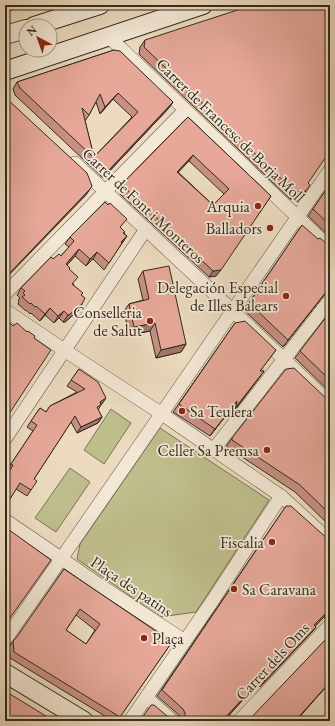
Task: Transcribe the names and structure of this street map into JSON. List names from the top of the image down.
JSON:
{
  "streets": {
    "street": [
      "Carrer de Francesc de Borja Moll",
      "Carrer de Font i Monteros",
      "Plaça des patins",
      "Carrer dels Oms"
    ]
  },
  "places": [
    "Arquia",
    "Balladors",
    "Delegación Especial de Illes Balears",
    "Conselleria de Salut",
    "Sa Teulera",
    "Celler Sa Premsa",
    "Fiscalia",
    "Sa Caravana",
    "Plaça"
  ],
  "north": "top left"
}
